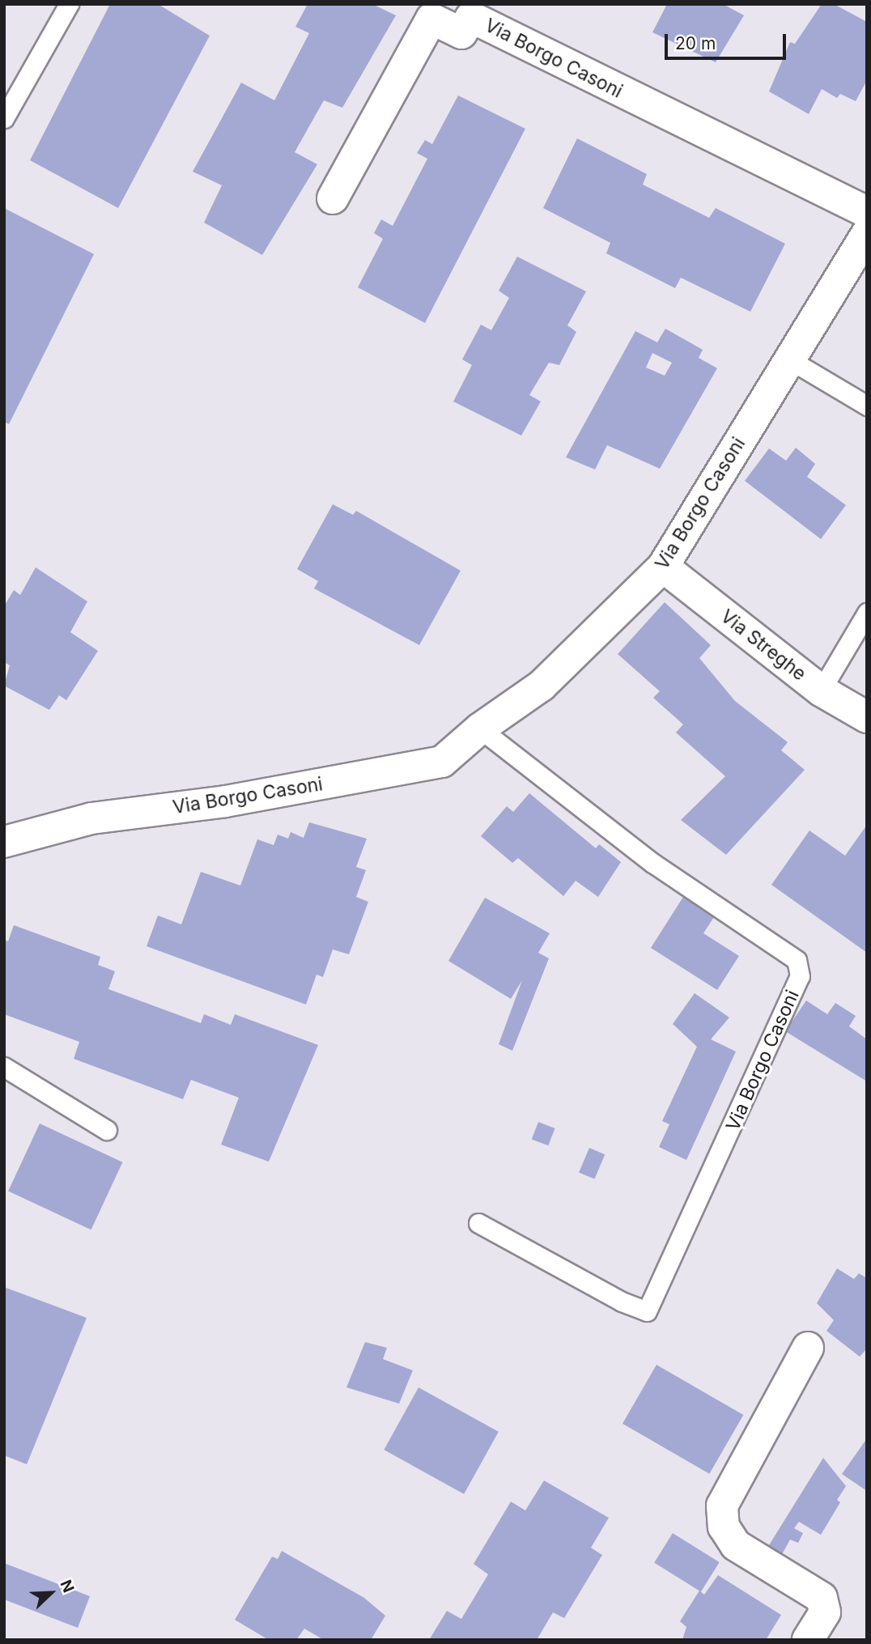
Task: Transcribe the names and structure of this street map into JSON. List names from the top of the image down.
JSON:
{
  "streets": {
    "street": ["Via Borgo Casoni", "Via Streghe"]
  },
  "crossings": [
    ["Via Borgo Casoni", "Via Streghe"]
  ],
  "scale_bar": "20 m",
  "north": "top right"
}
